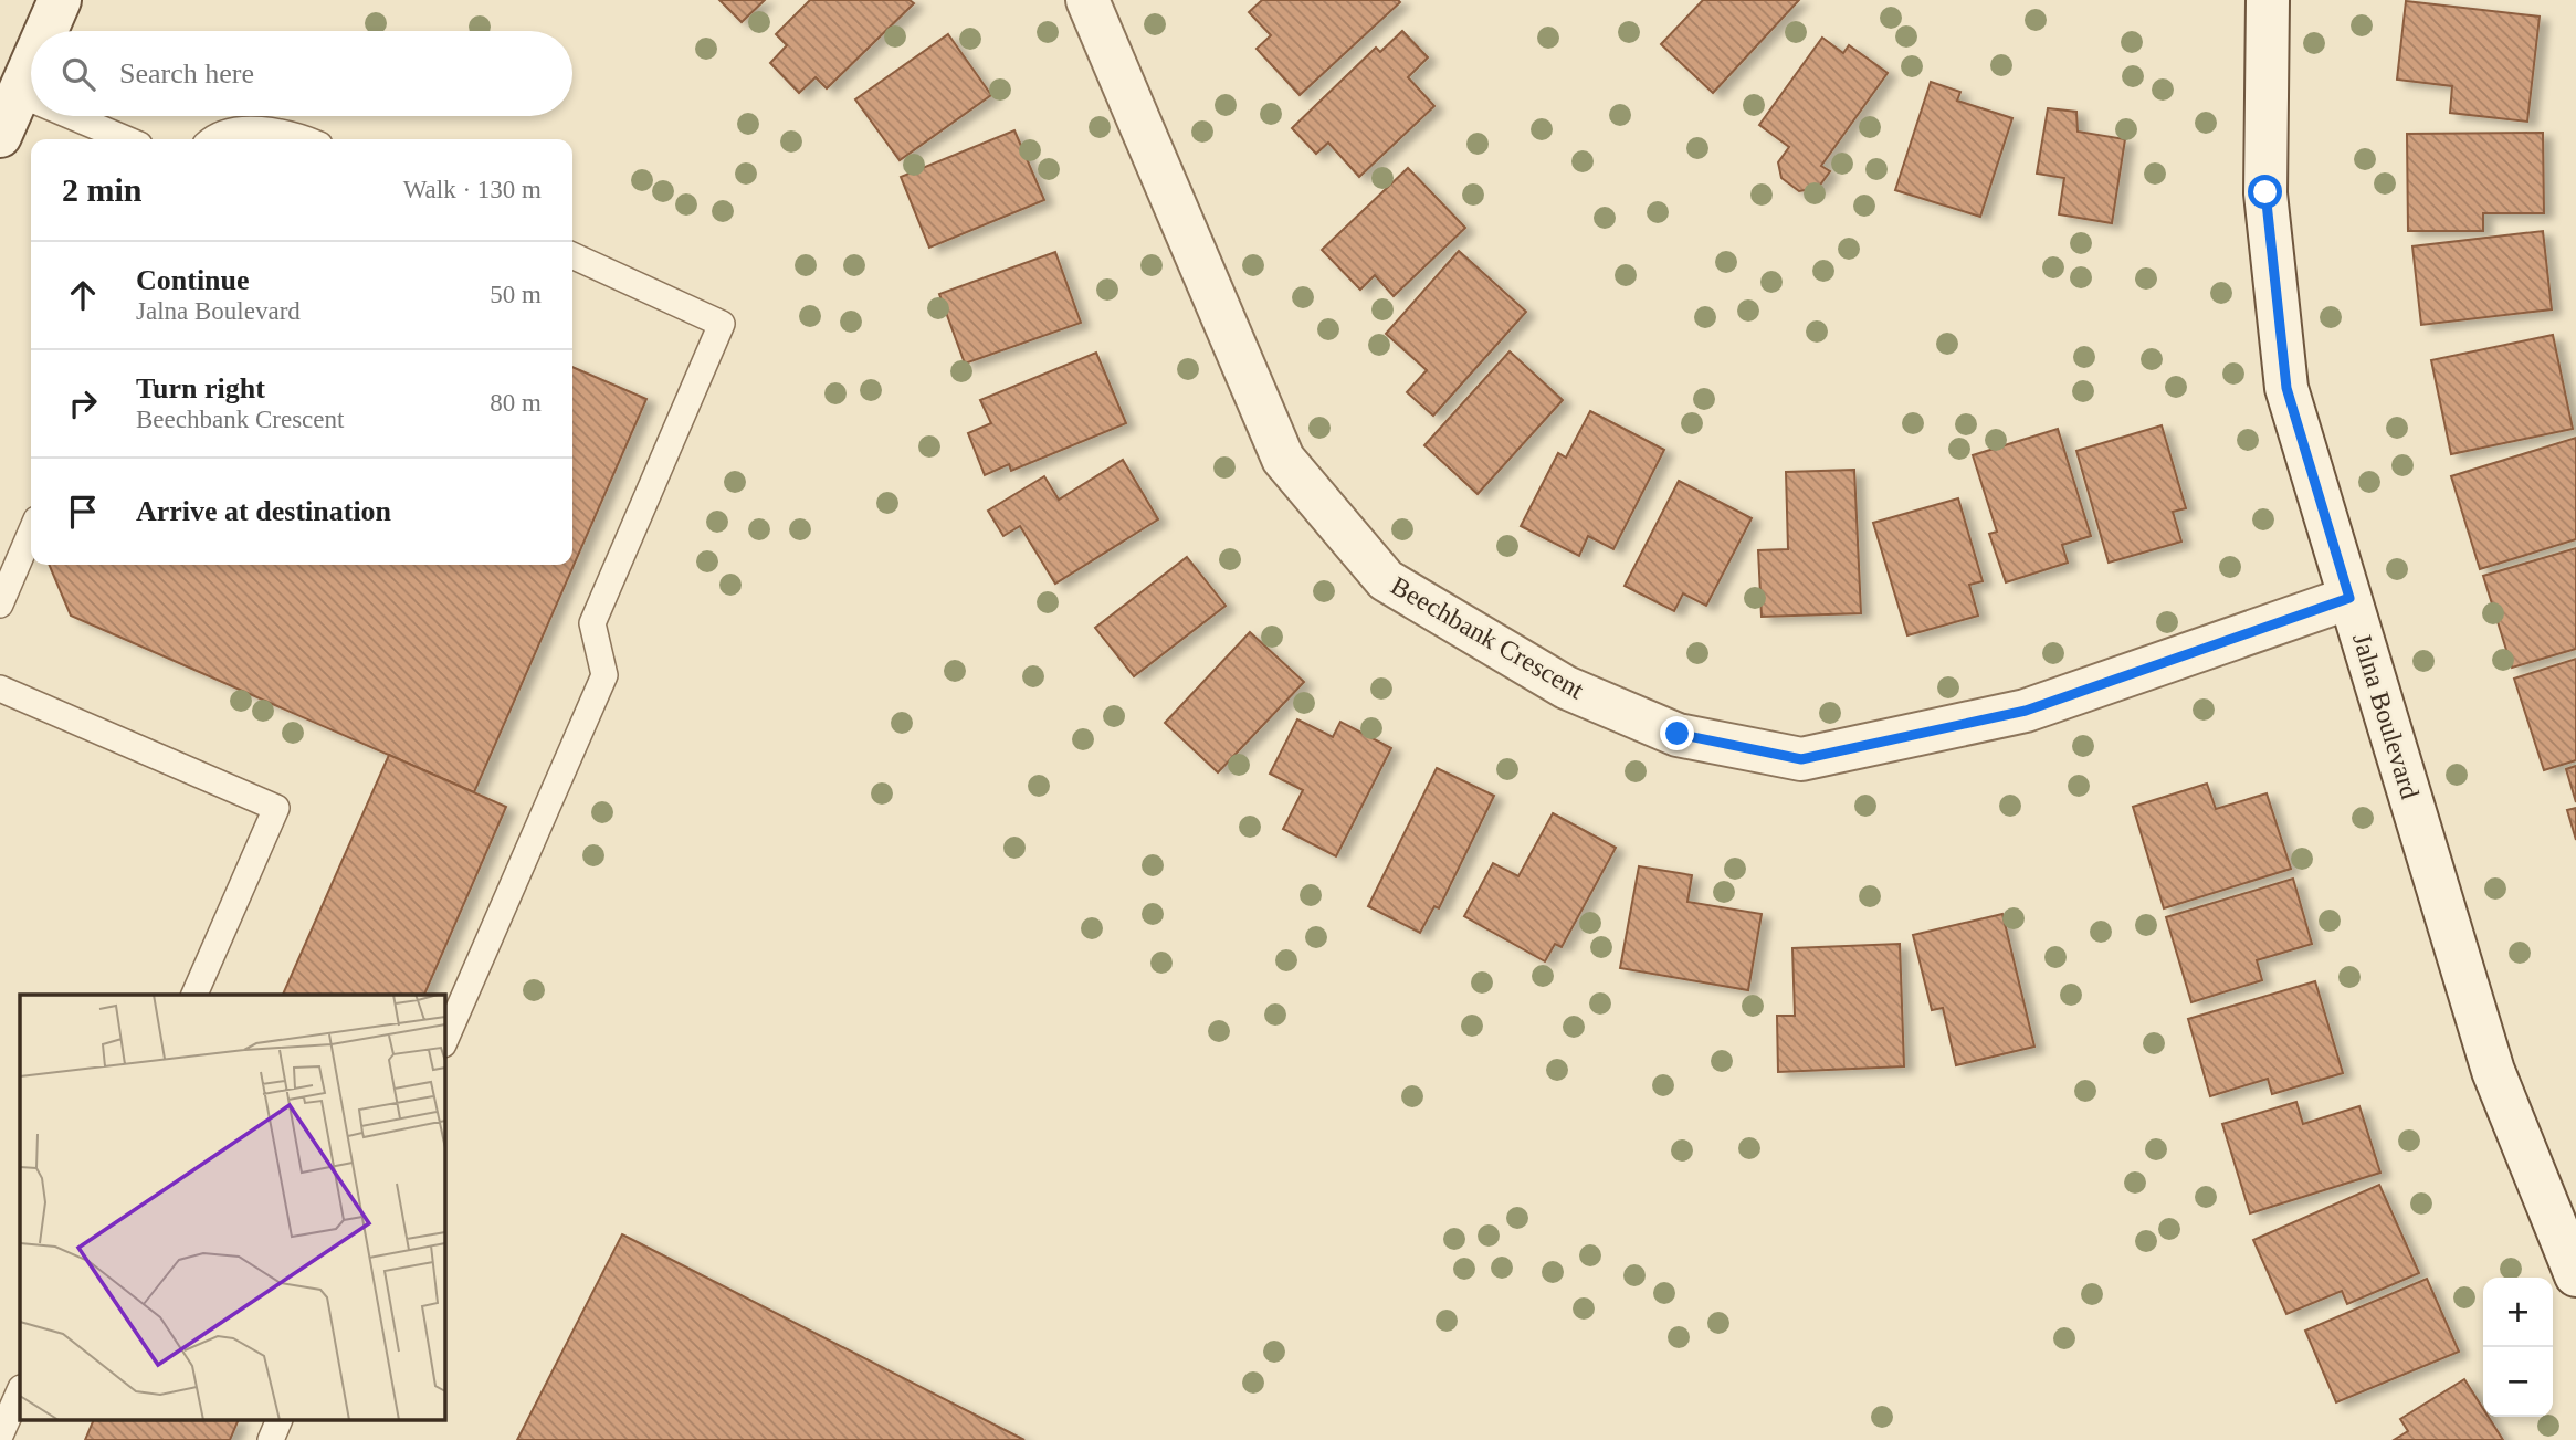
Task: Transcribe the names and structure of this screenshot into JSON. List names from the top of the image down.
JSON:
{
  "streets": {
    "street": ["Beechbank Crescent", "Jalna Boulevard"]
  },
  "crossings": [
    ["Beechbank Crescent", "Jalna Boulevard"]
  ],
  "page": {
    "search": "Search here",
    "heading": ["2 min", "Walk · 130 m"],
    "list": [
      ["Continue", "Jalna Boulevard", "50 m"],
      ["Turn right", "Beechbank Crescent", "80 m"],
      "Arrive at destination"
    ],
    "map_buttons": ["+", "−"]
  }
}
